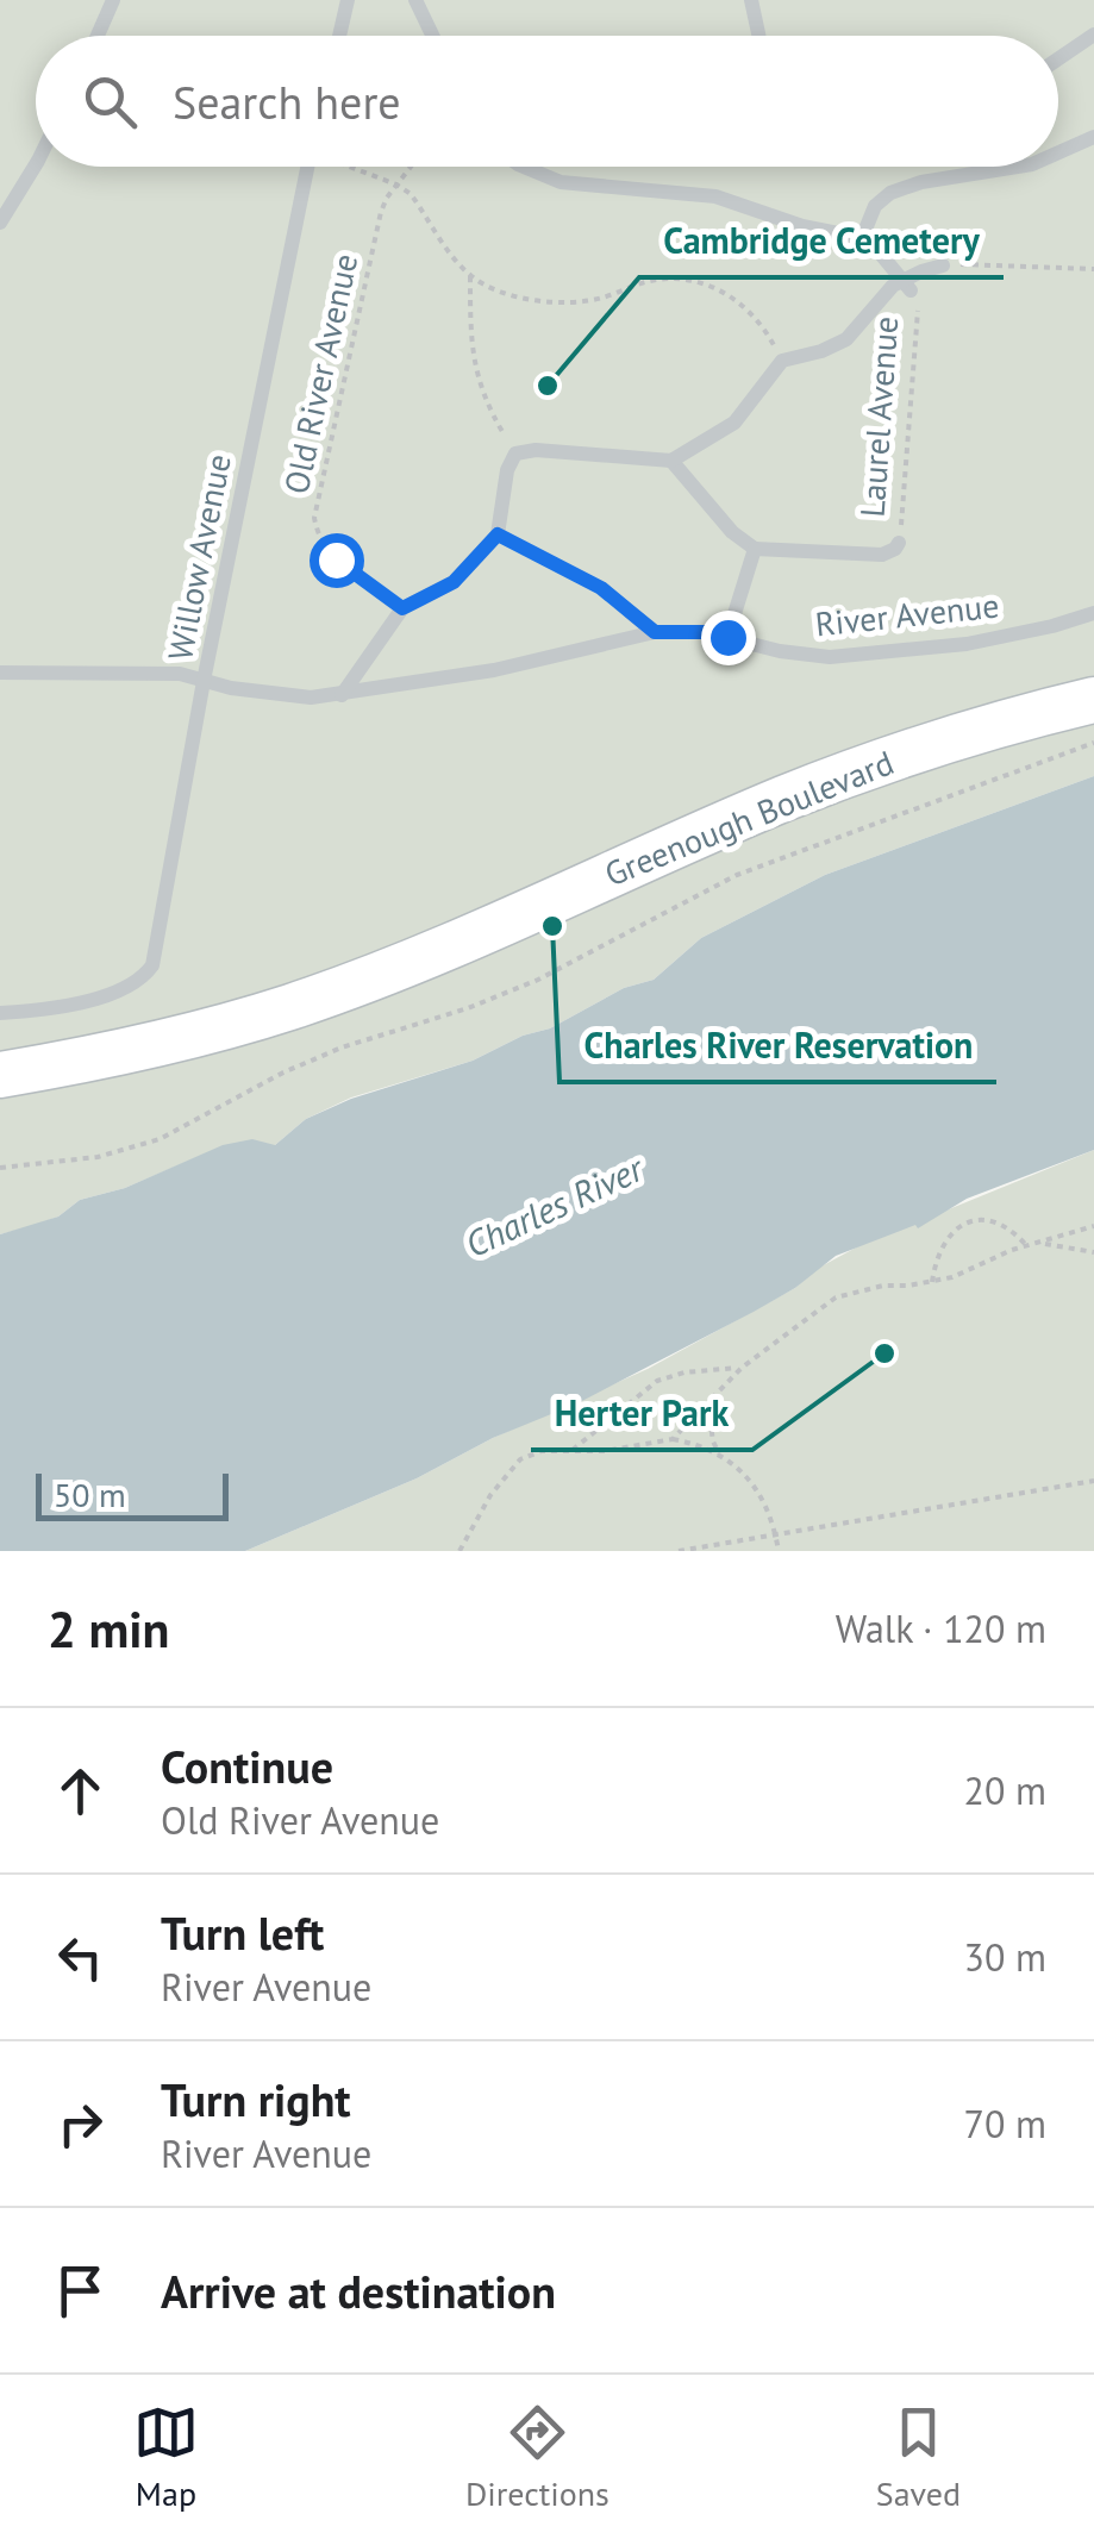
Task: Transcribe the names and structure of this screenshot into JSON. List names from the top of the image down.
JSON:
{
  "streets": {
    "main road": ["Greenough Boulevard"],
    "lane": ["Laurel Avenue", "Willow Avenue", "River Avenue"],
    "path": ["Old River Avenue"]
  },
  "crossings": [
    ["Willow Avenue", "River Avenue"]
  ],
  "water": ["Charles River"],
  "places": ["Cambridge Cemetery", "Charles River Reservation", "Herter Park"],
  "scale_bar": "50 m",
  "page": {
    "search": "Search here",
    "scale": "50 m",
    "heading": ["2 min", "Walk · 120 m"],
    "list": [
      ["Continue", "Old River Avenue", "20 m"],
      ["Turn left", "River Avenue", "30 m"],
      ["Turn right", "River Avenue", "70 m"],
      "Arrive at destination"
    ],
    "nav": ["Map", "Directions", "Saved"]
  }
}
